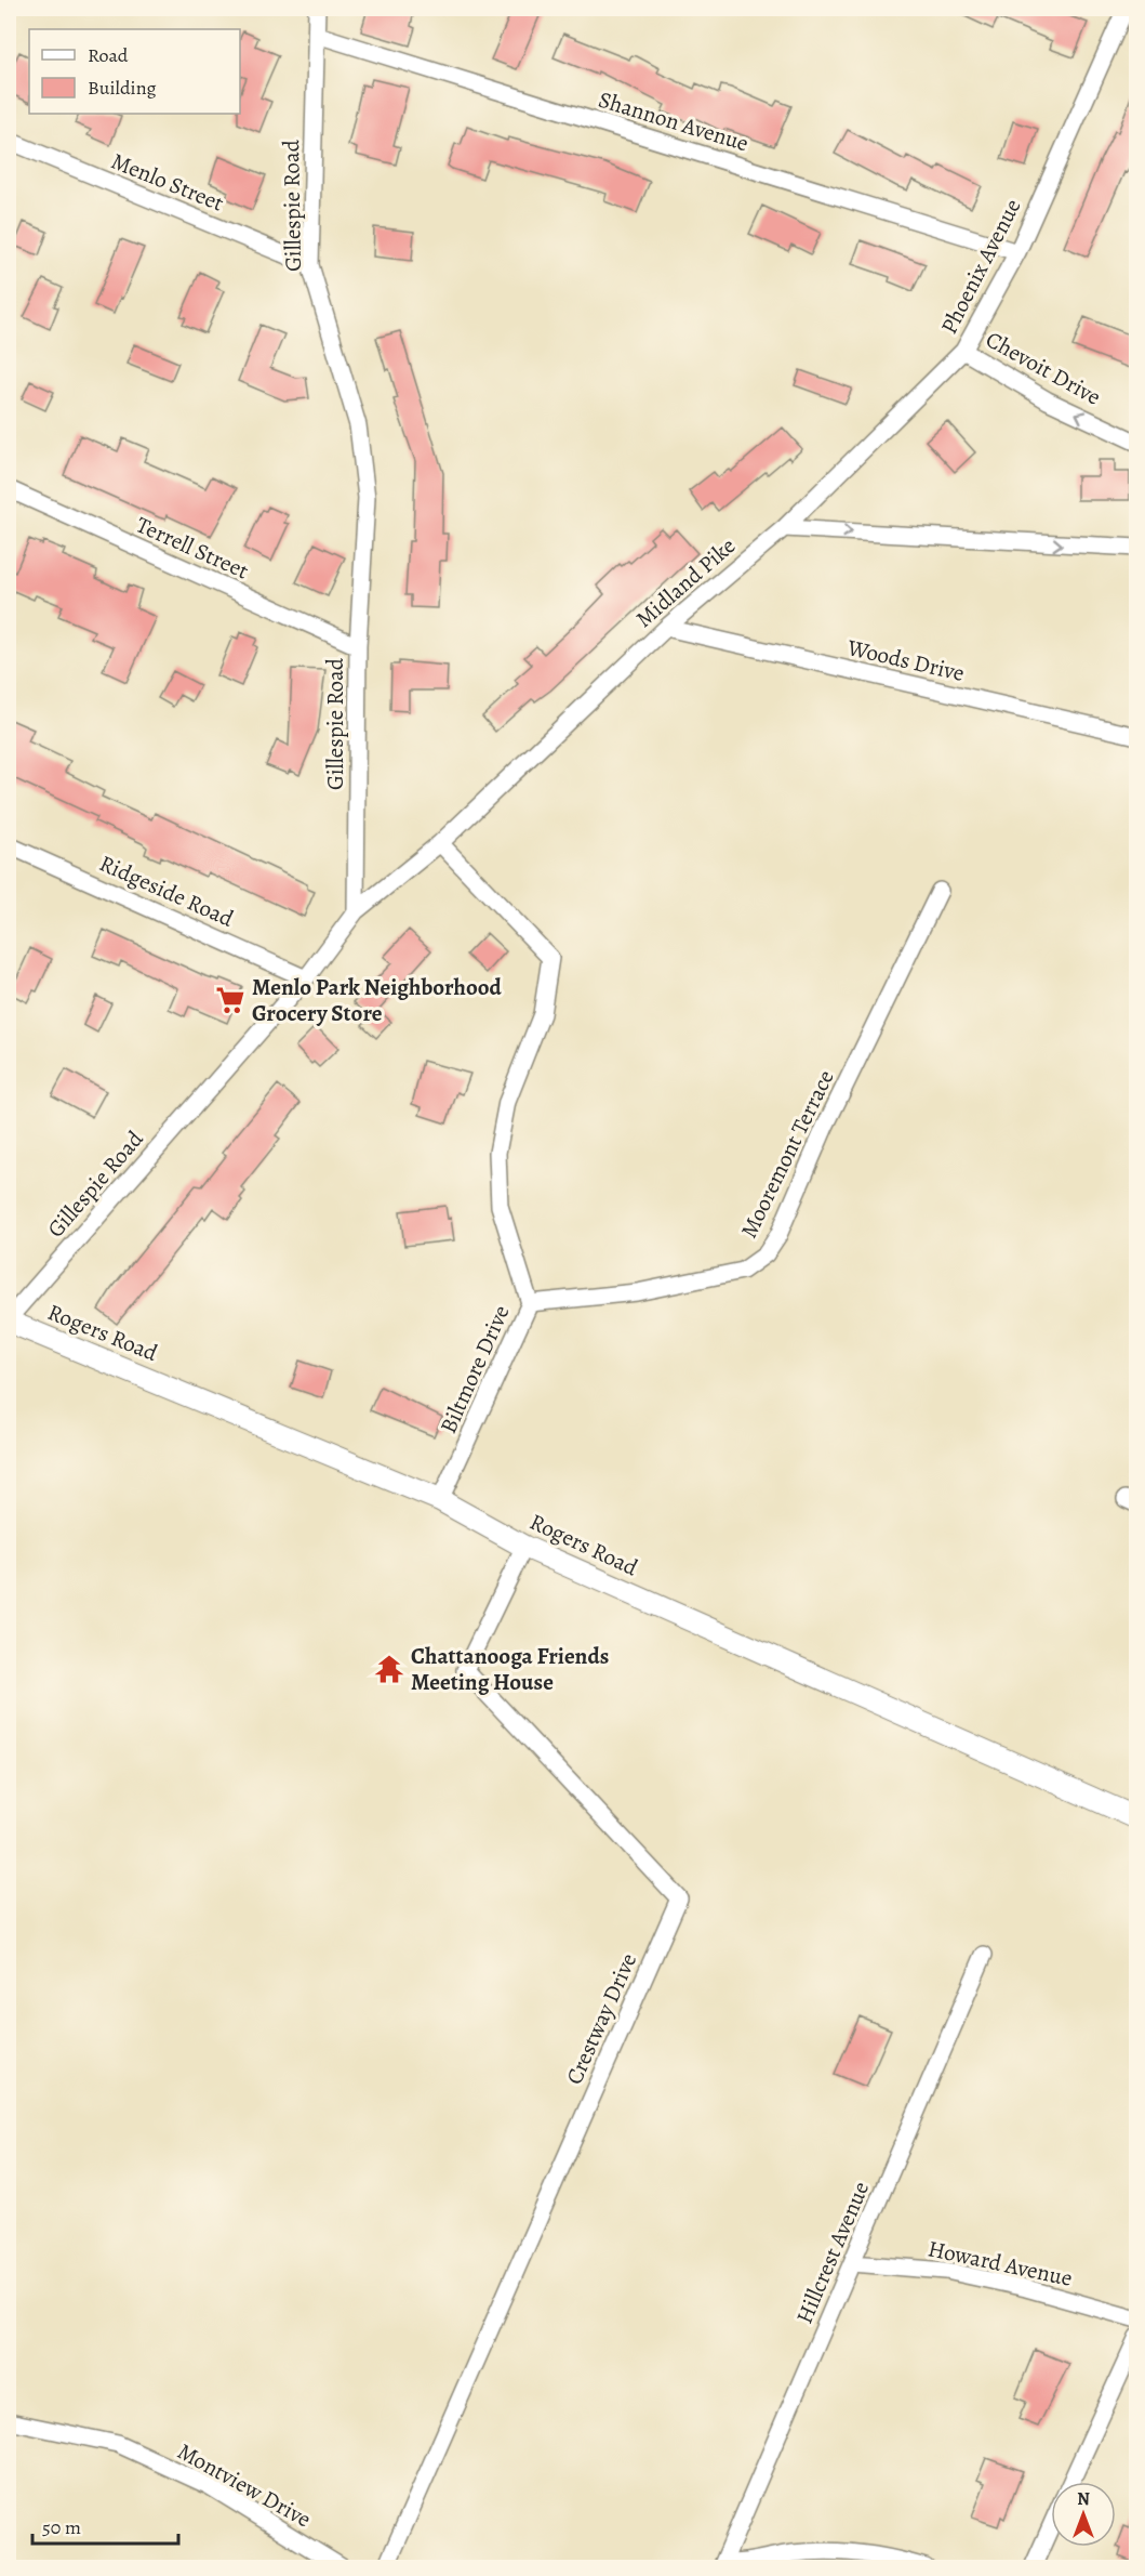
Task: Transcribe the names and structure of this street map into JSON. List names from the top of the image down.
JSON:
{
  "streets": {
    "street": [
      "Shannon Avenue",
      "Menlo Street",
      "Gillespie Road",
      "Phoenix Avenue",
      "Chevoit Drive",
      "Terrell Street",
      "Midland Pike",
      "Woods Drive",
      "Ridgeside Road",
      "Mooremont Terrace",
      "Rogers Road",
      "Biltmore Drive",
      "Crestway Drive",
      "Hillcrest Avenue",
      "Howard Avenue",
      "Montview Drive"
    ]
  },
  "crossings": [
    ["Shannon Avenue", "Gillespie Road"],
    ["Shannon Avenue", "Phoenix Avenue"],
    ["Menlo Street", "Gillespie Road"],
    ["Gillespie Road", "Terrell Street"],
    ["Gillespie Road", "Midland Pike"],
    ["Gillespie Road", "Ridgeside Road"],
    ["Gillespie Road", "Rogers Road"],
    ["Phoenix Avenue", "Chevoit Drive"],
    ["Phoenix Avenue", "Midland Pike"],
    ["Midland Pike", "Woods Drive"],
    ["Midland Pike", "Biltmore Drive"],
    ["Mooremont Terrace", "Biltmore Drive"],
    ["Rogers Road", "Biltmore Drive"],
    ["Rogers Road", "Crestway Drive"],
    ["Hillcrest Avenue", "Howard Avenue"]
  ],
  "places": {
    "supermarket": ["Menlo Park Neighborhood Grocery Store"],
    "temple": ["Chattanooga Friends Meeting House"]
  },
  "legend": ["Road", "Building"],
  "scale_bar": "50 m",
  "north": "top"
}
